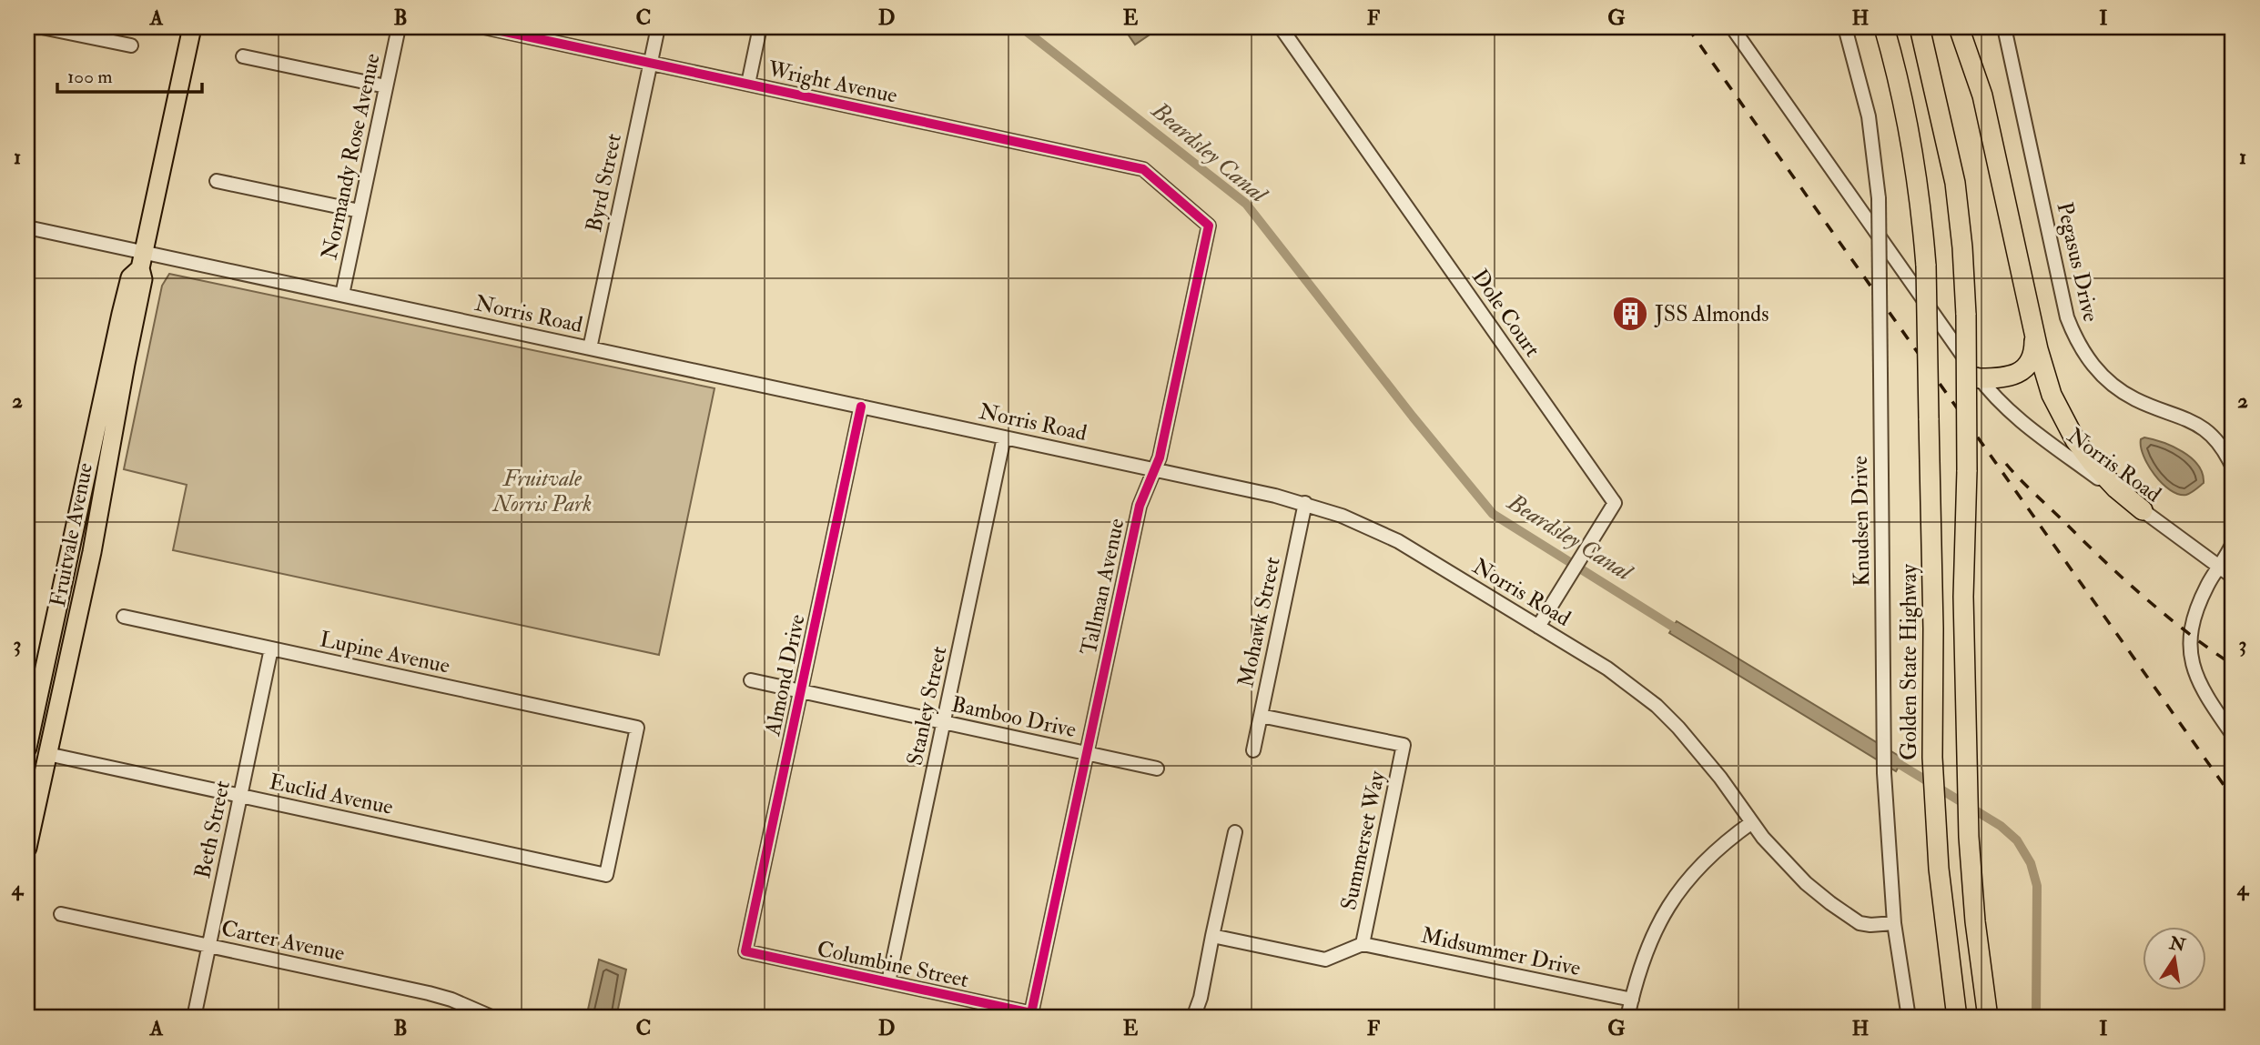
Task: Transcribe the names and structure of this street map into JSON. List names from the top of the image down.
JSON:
{
  "streets": {
    "highway": ["Golden State Highway"],
    "main road": ["Fruitvale Avenue"],
    "street": [
      "Wright Avenue",
      "Normandy Rose Avenue",
      "Byrd Street",
      "Pegasus Drive",
      "Dole Court",
      "Norris Road",
      "Knudsen Drive",
      "Tallman Avenue",
      "Mohawk Street",
      "Lupine Avenue",
      "Almond Drive",
      "Stanley Street",
      "Bamboo Drive",
      "Euclid Avenue",
      "Beth Street",
      "Summerset Way",
      "Carter Avenue",
      "Midsummer Drive",
      "Columbine Street"
    ]
  },
  "crossings": [
    ["Wright Avenue", "Byrd Street"],
    ["Wright Avenue", "Tallman Avenue"],
    ["Normandy Rose Avenue", "Norris Road"],
    ["Byrd Street", "Norris Road"],
    ["Dole Court", "Norris Road"],
    ["Norris Road", "Knudsen Drive"],
    ["Norris Road", "Fruitvale Avenue"],
    ["Norris Road", "Tallman Avenue"],
    ["Norris Road", "Mohawk Street"],
    ["Norris Road", "Almond Drive"],
    ["Norris Road", "Stanley Street"],
    ["Fruitvale Avenue", "Euclid Avenue"],
    ["Tallman Avenue", "Bamboo Drive"],
    ["Tallman Avenue", "Columbine Street"],
    ["Mohawk Street", "Summerset Way"],
    ["Lupine Avenue", "Euclid Avenue"],
    ["Lupine Avenue", "Beth Street"],
    ["Almond Drive", "Bamboo Drive"],
    ["Almond Drive", "Columbine Street"],
    ["Stanley Street", "Bamboo Drive"],
    ["Stanley Street", "Columbine Street"],
    ["Euclid Avenue", "Beth Street"],
    ["Beth Street", "Carter Avenue"],
    ["Summerset Way", "Midsummer Drive"]
  ],
  "water": ["Beardsley Canal"],
  "parks": ["Fruitvale Norris Park"],
  "places": {
    "building": ["JSS Almonds"]
  },
  "scale_bar": "100 m",
  "north": "top",
  "grid": {
    "columns": [
      "A",
      "B",
      "C",
      "D",
      "E",
      "F",
      "G",
      "H",
      "I"
    ],
    "rows": [
      "1",
      "2",
      "3",
      "4"
    ]
  }
}
